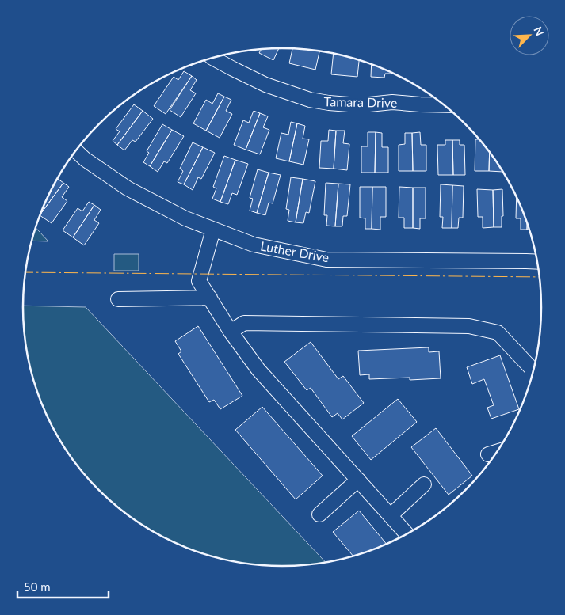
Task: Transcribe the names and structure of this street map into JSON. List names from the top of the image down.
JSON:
{
  "streets": {
    "street": ["Tamara Drive", "Luther Drive"]
  },
  "scale_bar": "50 m",
  "north": "top right"
}
